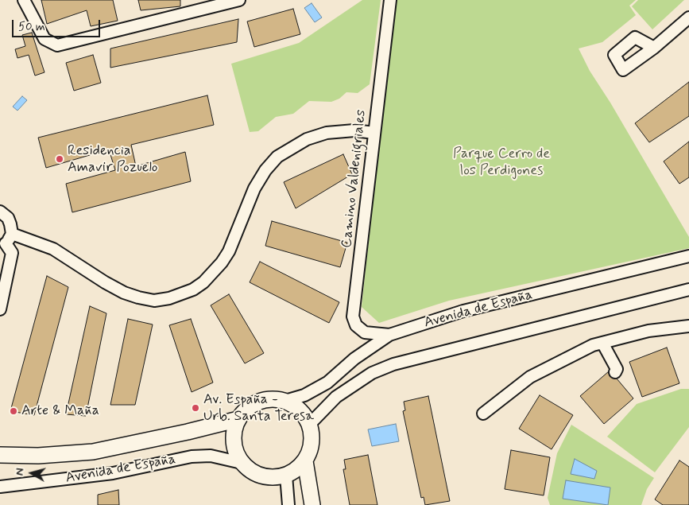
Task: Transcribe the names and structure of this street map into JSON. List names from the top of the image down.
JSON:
{
  "streets": {
    "main road": ["Avenida de España"],
    "street": ["Camino Valdenigriales"]
  },
  "crossings": [
    ["Camino Valdenigriales", "Avenida de España"]
  ],
  "parks": ["Parque Cerro de los Perdigones"],
  "places": ["Residencia Amavir Pozuelo", "Av. España - Urb. Santa Teresa", "Arte & Maña"],
  "scale_bar": "50 m",
  "north": "left"
}
